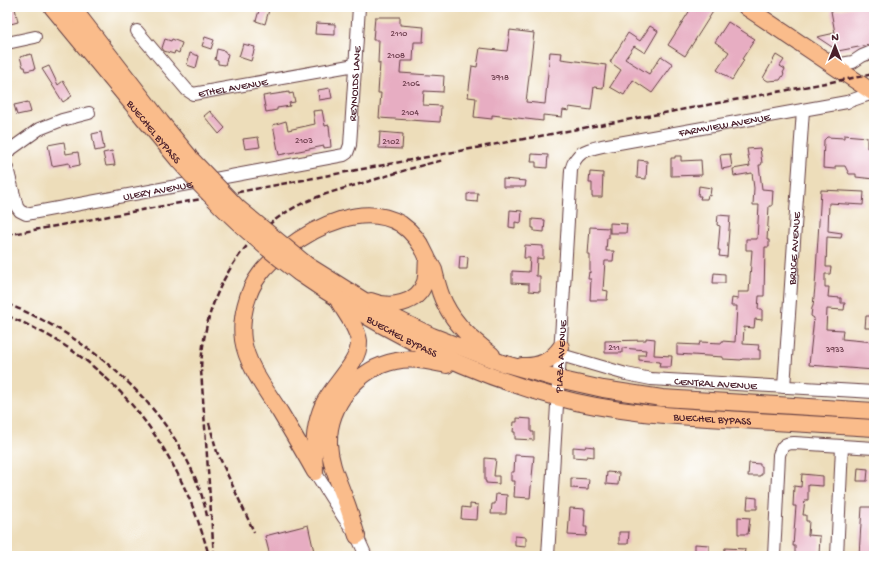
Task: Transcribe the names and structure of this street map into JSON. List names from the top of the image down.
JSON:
{
  "streets": {
    "main road": ["BUECHEL BYPASS"],
    "street": [
      "REYNOLDS LANE",
      "ETHEL AVENUE",
      "FARMVIEW AVENUE",
      "ULERY AVENUE",
      "BRUCE AVENUE",
      "PLAZA AVENUE",
      "CENTRAL AVENUE"
    ]
  },
  "crossings": [
    ["REYNOLDS LANE", "ETHEL AVENUE"],
    ["REYNOLDS LANE", "ULERY AVENUE"],
    ["FARMVIEW AVENUE", "BRUCE AVENUE"],
    ["FARMVIEW AVENUE", "PLAZA AVENUE"],
    ["BUECHEL BYPASS", "PLAZA AVENUE"],
    ["BRUCE AVENUE", "CENTRAL AVENUE"],
    ["PLAZA AVENUE", "CENTRAL AVENUE"]
  ],
  "house_numbers": [
    "2110",
    "2108",
    "3918",
    "2106",
    "2104",
    "2103",
    "2102",
    "211",
    "3933"
  ],
  "north": "top"
}
